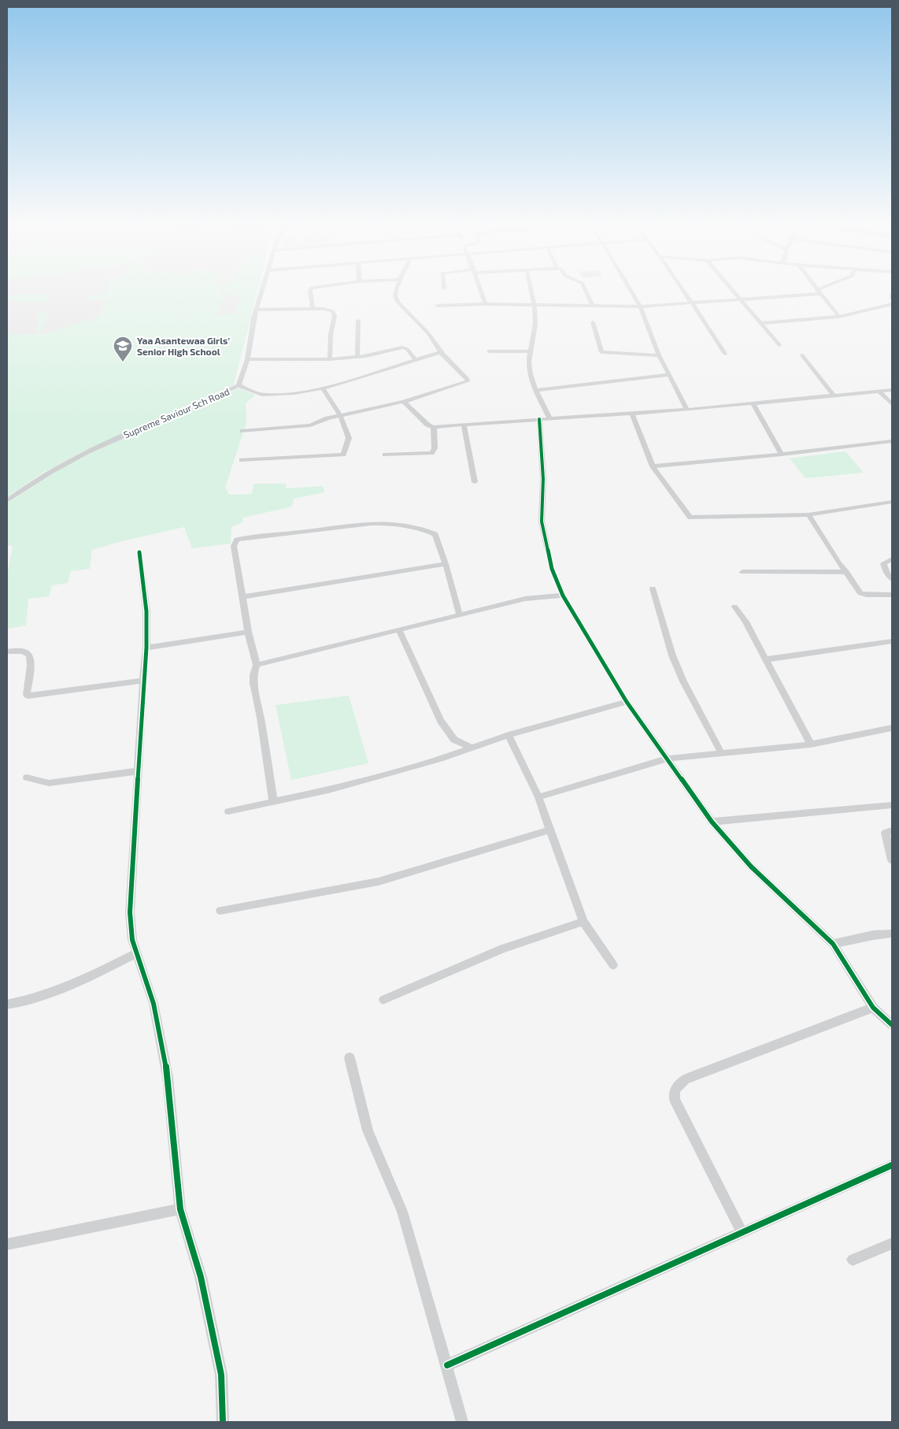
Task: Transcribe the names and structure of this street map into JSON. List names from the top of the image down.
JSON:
{
  "streets": {
    "street": ["Supreme Saviour Sch Road"]
  },
  "places": {
    "school or university": ["Yaa Asantewaa Girls' Senior High School"]
  }
}
